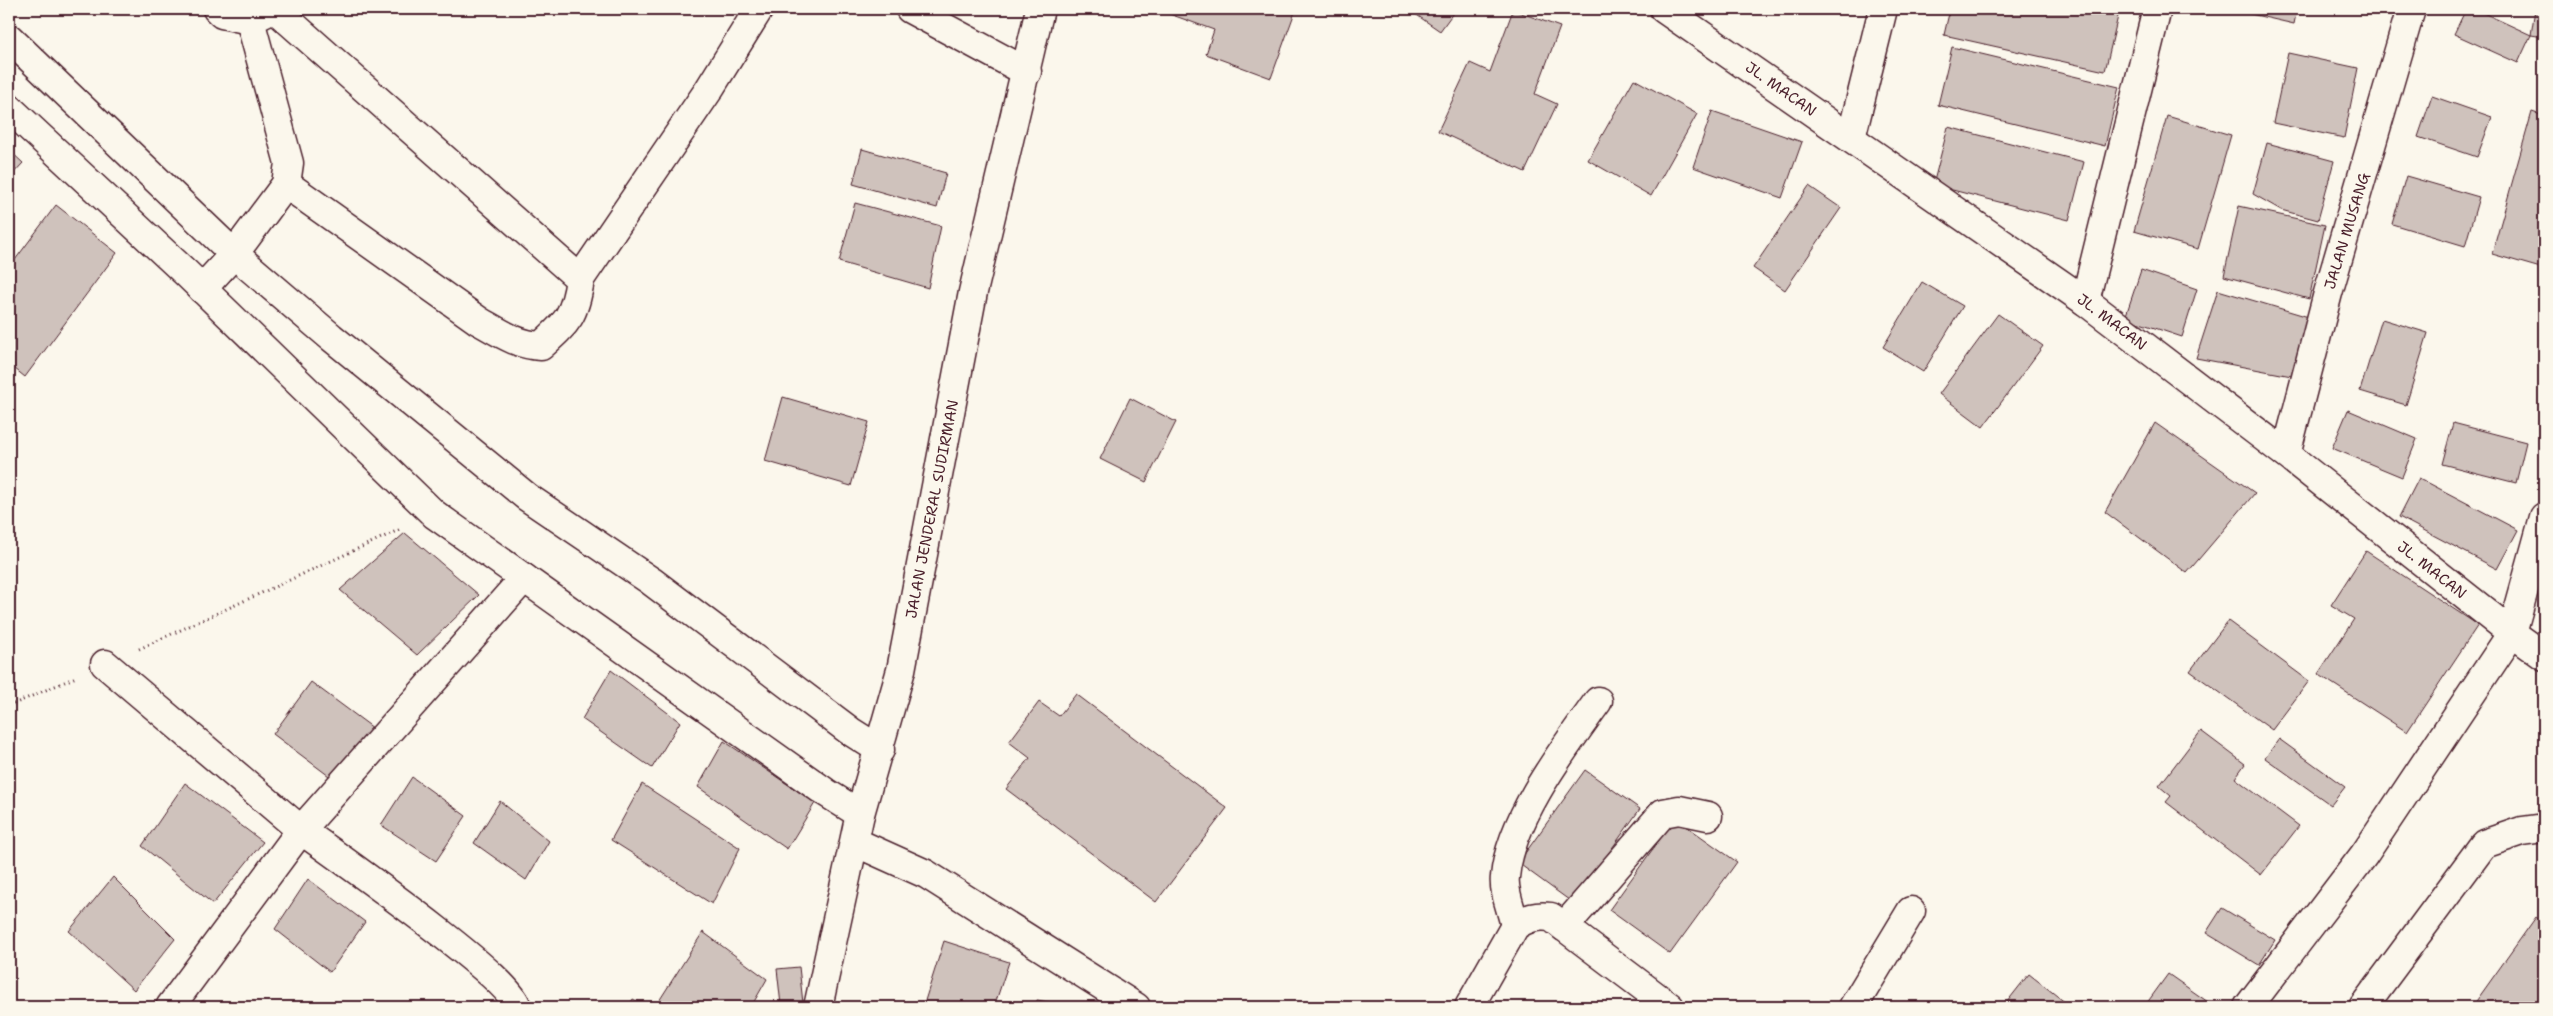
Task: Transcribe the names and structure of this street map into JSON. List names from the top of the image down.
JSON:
{
  "streets": {
    "main road": ["JL. MACAN", "JALAN MUSANG", "JALAN JENDERAL SUDIRMAN"]
  },
  "crossings": [
    ["JL. MACAN", "JALAN MUSANG"]
  ]
}
